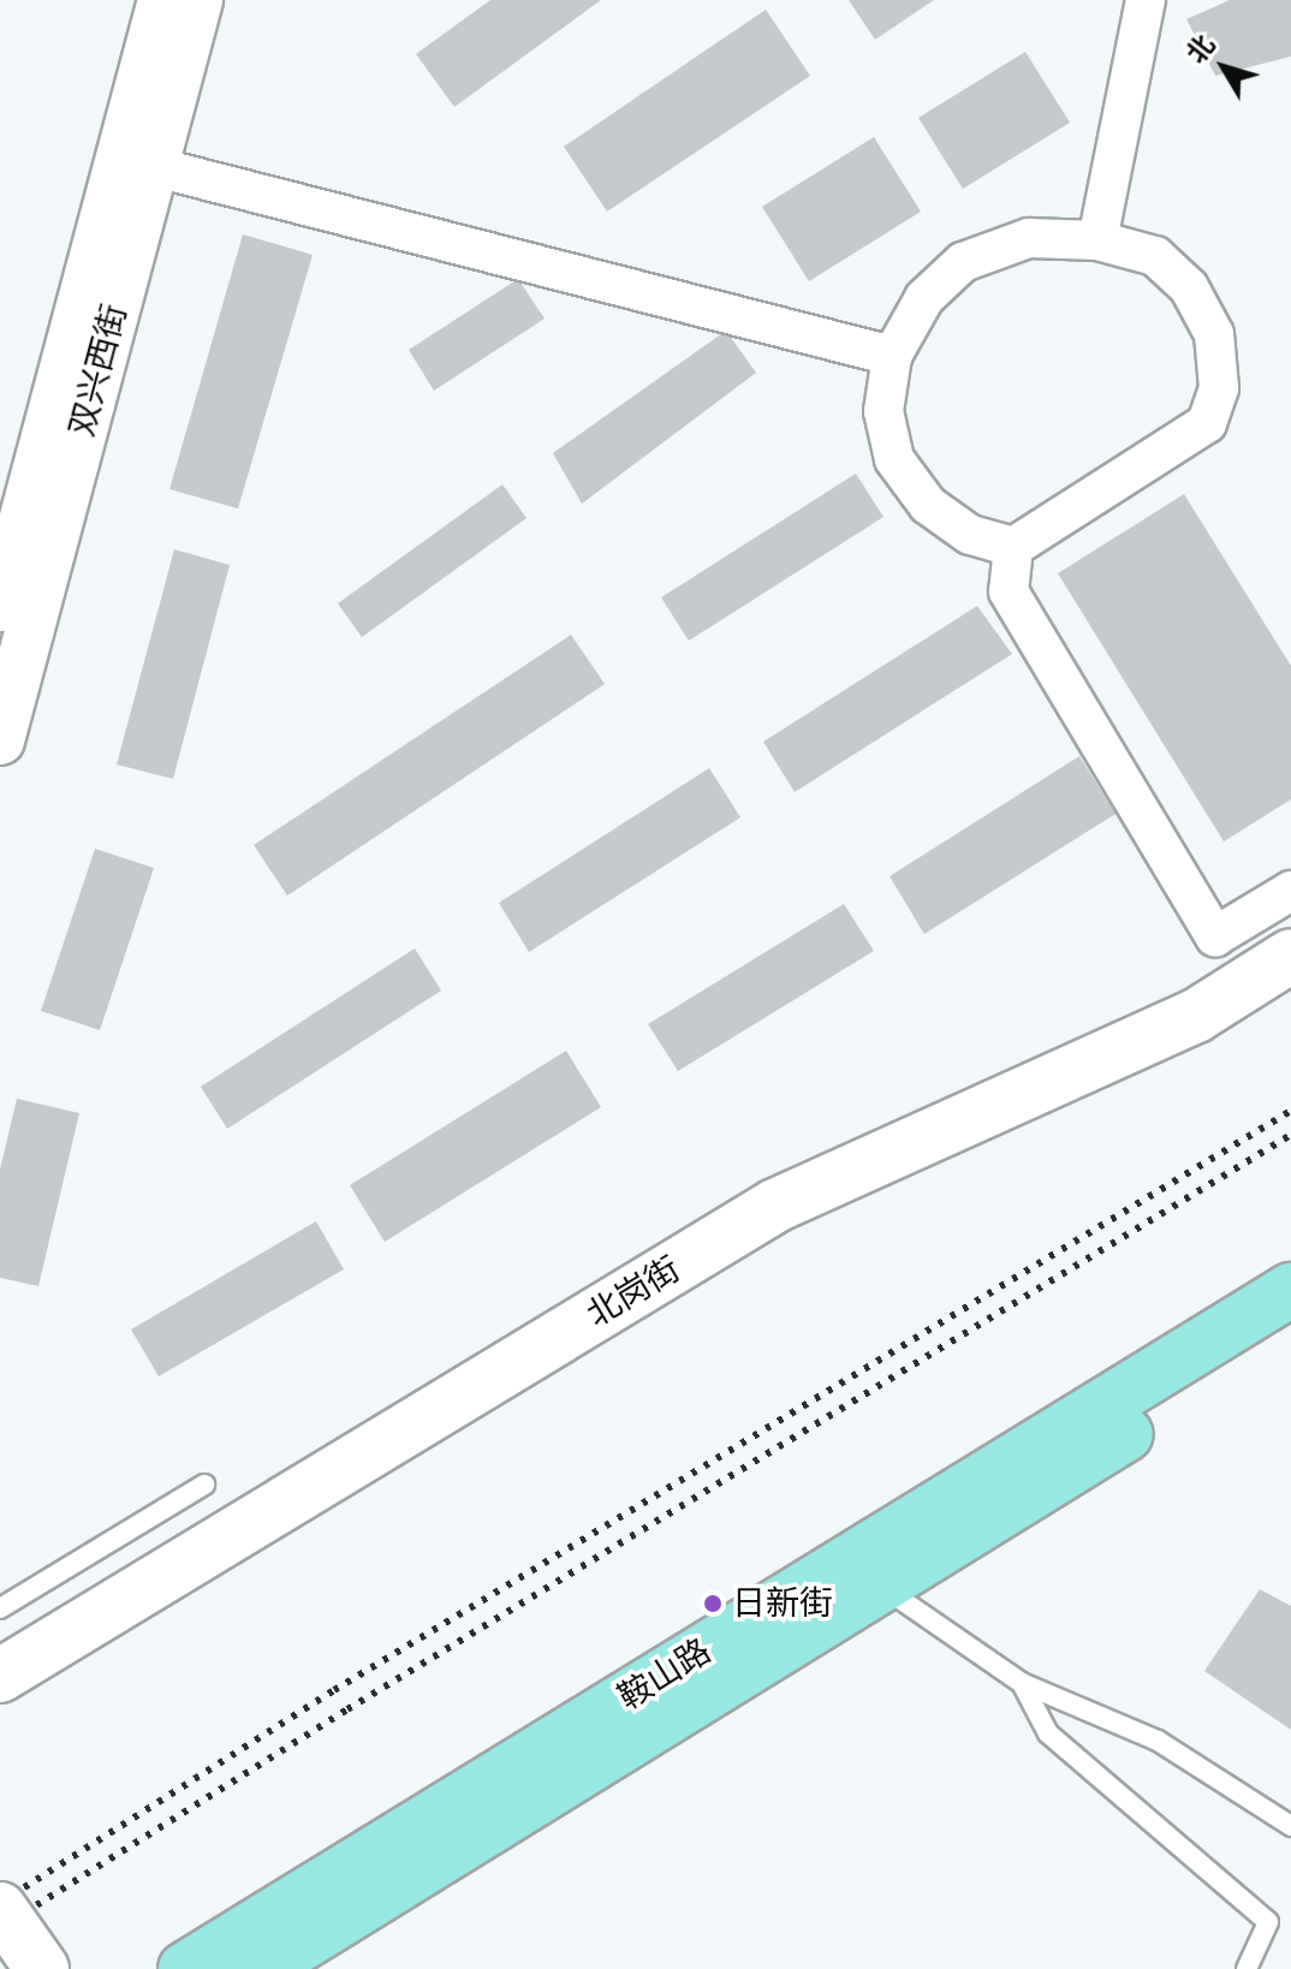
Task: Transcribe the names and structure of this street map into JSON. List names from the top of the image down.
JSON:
{
  "streets": {
    "main road": ["北岗街", "鞍山路"],
    "street": ["双兴西街"]
  },
  "places": ["日新街"],
  "north": "top left"
}
